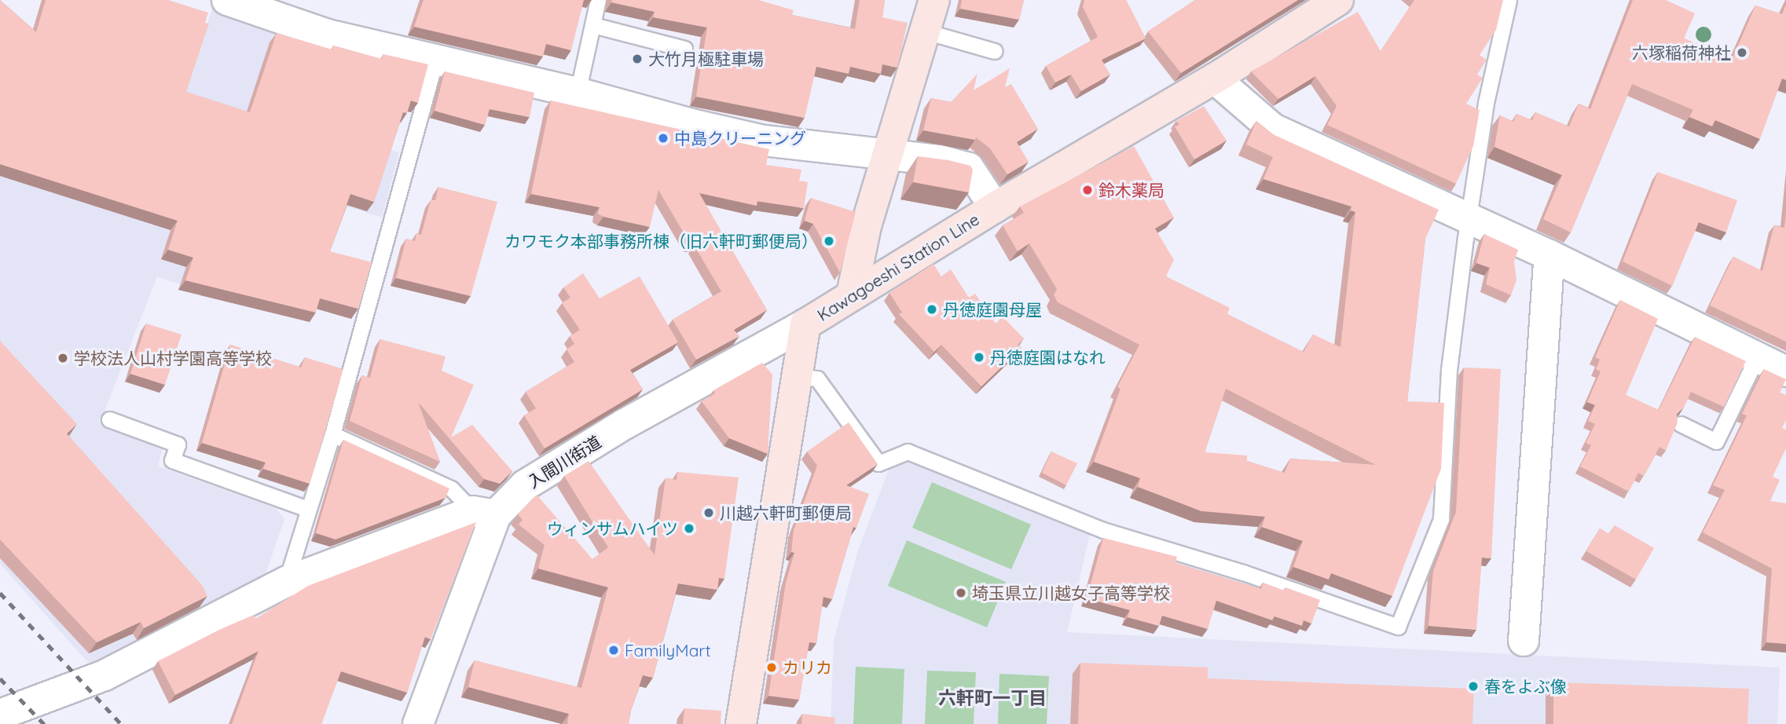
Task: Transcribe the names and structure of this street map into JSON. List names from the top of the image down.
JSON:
{
  "streets": {
    "main road": ["Kawagoeshi Station Line"],
    "street": ["入間川街道"]
  },
  "crossings": [
    ["Kawagoeshi Station Line", "入間川街道"]
  ],
  "districts": ["六軒町一丁目"],
  "places": [
    "六塚稲荷神社",
    "大竹月極駐車場",
    "中島クリーニング",
    "鈴木薬局",
    "カワモク本部事務所棟（旧六軒町郵便局）",
    "丹徳庭園母屋",
    "丹徳庭園はなれ",
    "学校法人山村学園高等学校",
    "川越六軒町郵便局",
    "ウィンサムハイツ",
    "埼玉県立川越女子高等学校",
    "FamilyMart",
    "カリカ",
    "春をよぶ像"
  ]
}
